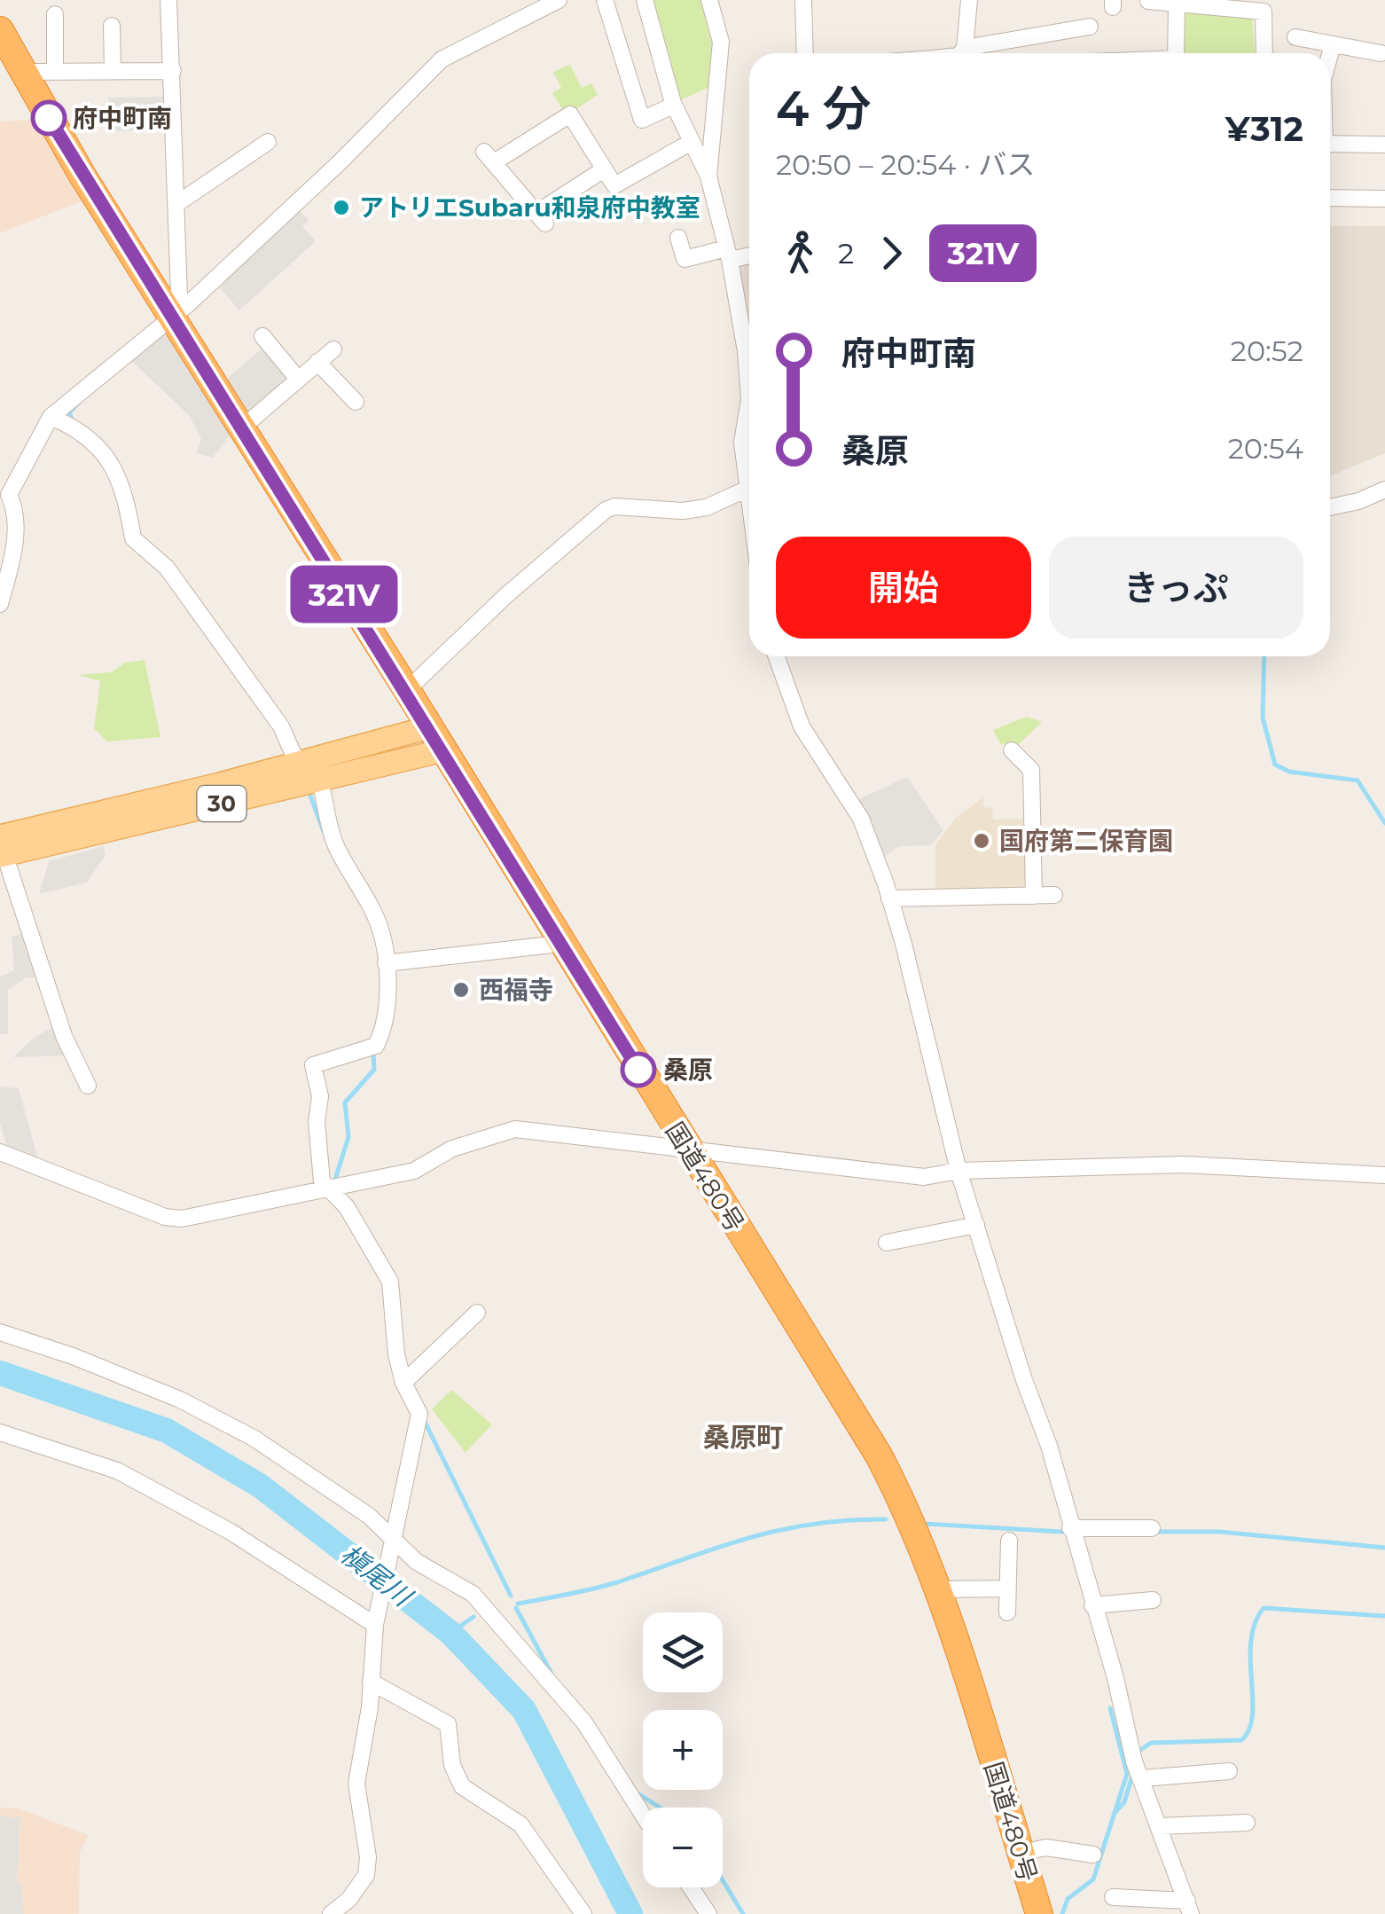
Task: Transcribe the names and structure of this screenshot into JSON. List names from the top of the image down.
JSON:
{
  "streets": {
    "highway": ["国道480号"],
    "main road": ["30"]
  },
  "crossings": [
    ["30", "国道480号"]
  ],
  "districts": ["桑原町"],
  "water": ["槇尾川"],
  "places": [
    "府中町南",
    "アトリエSubaru和泉府中教室",
    "国府第二保育園",
    "西福寺",
    "桑原"
  ],
  "lines": ["bus line 321V"],
  "page": {
    "on_map": "321V",
    "heading": ["4 分", "20:50 – 20:54 · バス", "¥312"],
    "legs": ["2", "321V"],
    "list": [
      {
        "name": "府中町南",
        "value": "20:52"
      },
      {
        "name": "桑原",
        "value": "20:54"
      }
    ],
    "buttons": ["開始", "きっぷ"],
    "map_buttons": ["+", "−"]
  }
}
